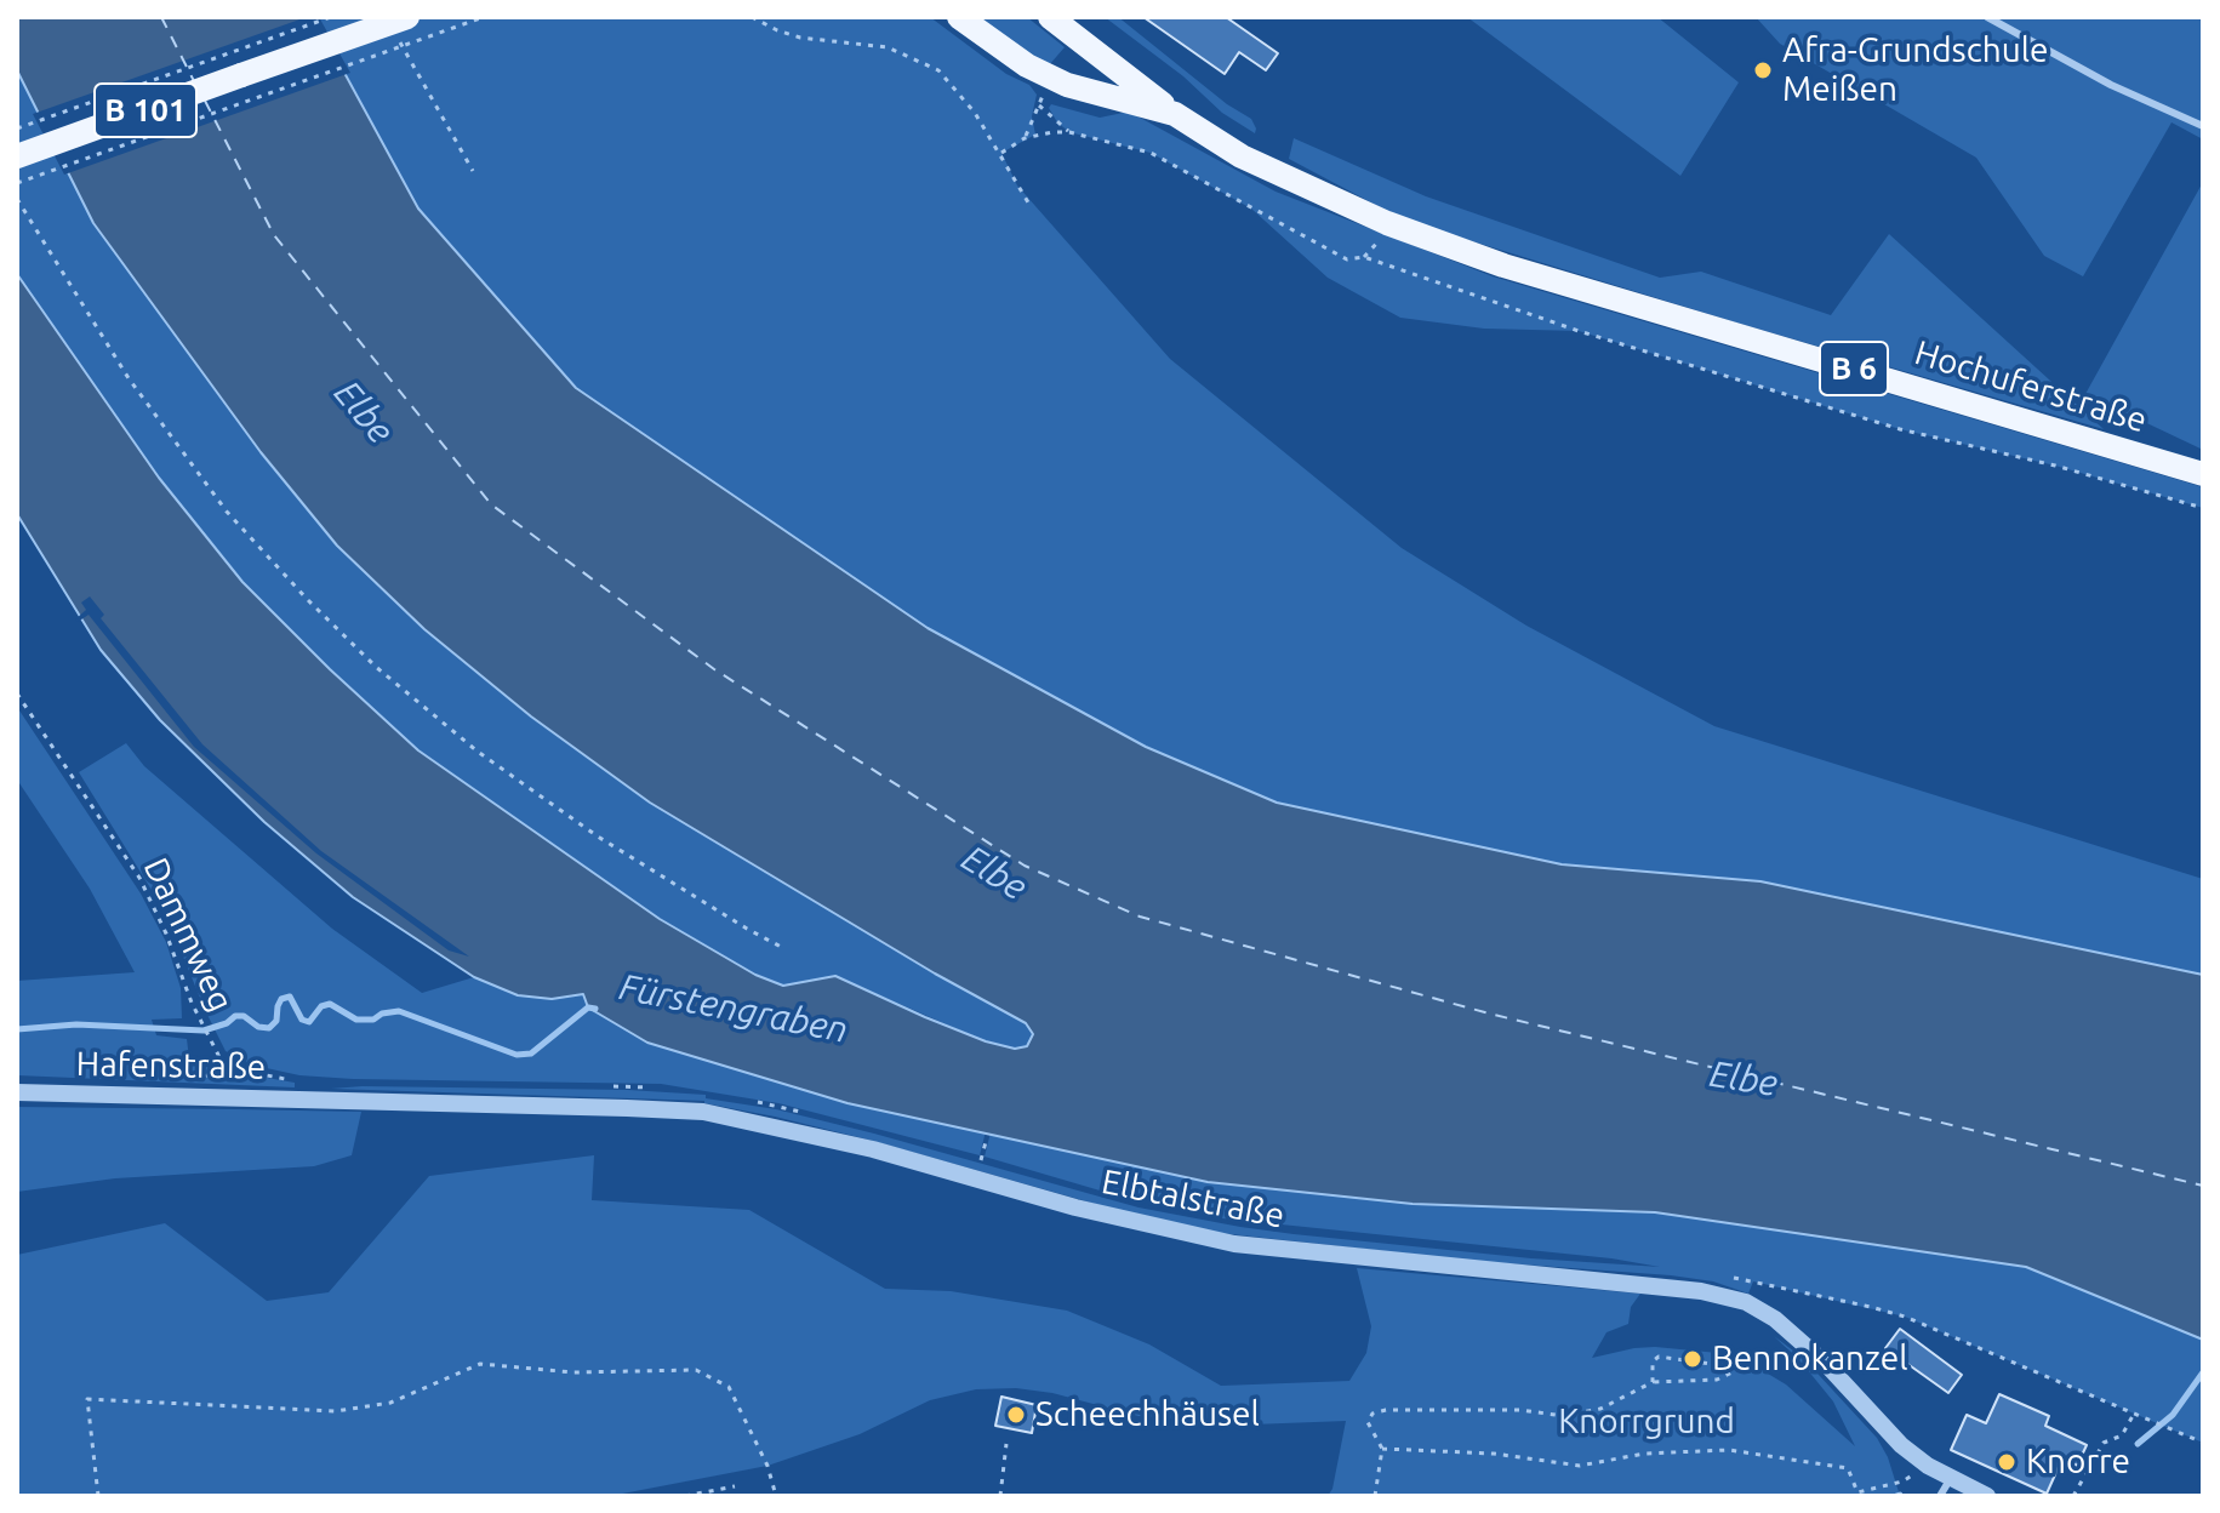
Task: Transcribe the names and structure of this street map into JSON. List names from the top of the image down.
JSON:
{
  "streets": {
    "main road": ["B 101", "B 6", "Hochuferstraße"],
    "street": ["Hafenstraße", "Elbtalstraße"],
    "path": ["Dammweg"]
  },
  "crossings": [
    ["B 6", "Hochuferstraße"],
    ["Hafenstraße", "Elbtalstraße"]
  ],
  "water": ["Elbe", "Fürstengraben"],
  "parks": ["Knorrgrund"],
  "places": [
    "Afra-Grundschule Meißen",
    "Bennokanzel",
    "Scheechhäusel",
    "Knorre"
  ]
}
